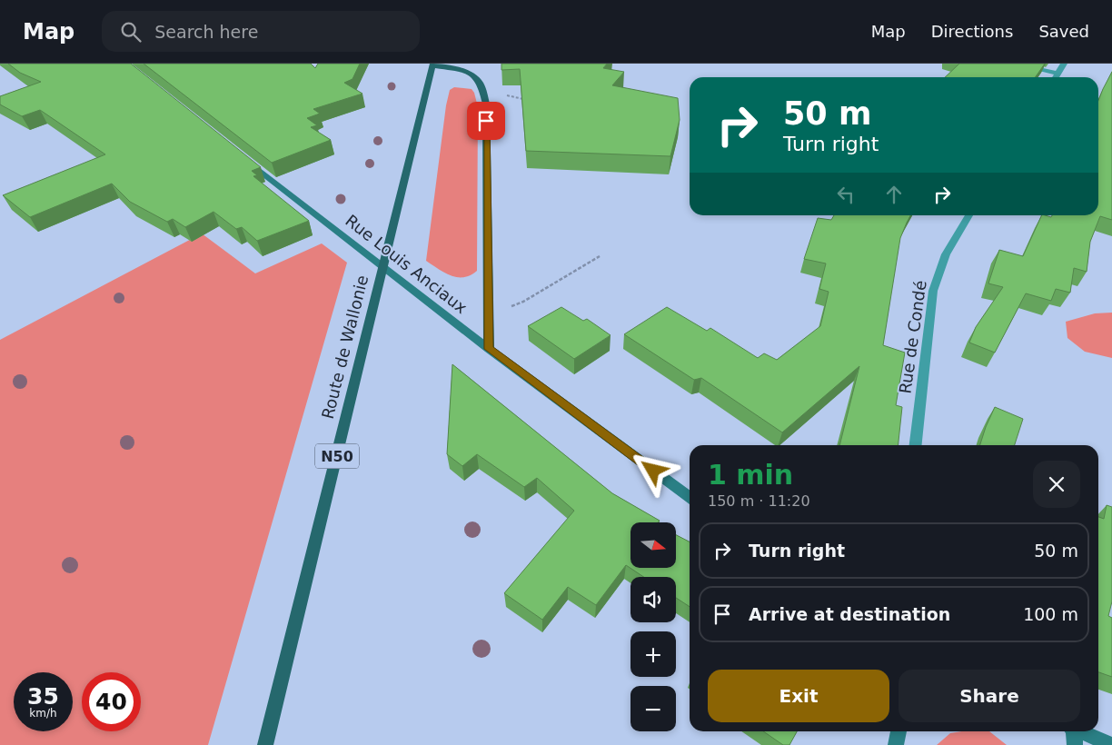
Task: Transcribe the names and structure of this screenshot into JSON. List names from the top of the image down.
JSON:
{
  "streets": {
    "main road": ["Route de Wallonie", "N50"],
    "street": ["Rue Louis Anciaux", "Rue de Condé"]
  },
  "north": "right",
  "page": {
    "header": "Map",
    "search": "Search here",
    "nav": ["Map", "Directions", "Saved"],
    "turn": ["50 m", "Turn right"],
    "heading": ["1 min", "150 m · 11:20"],
    "map_buttons": ["+", "−"],
    "list": [
      {
        "name": "Turn right",
        "value": "50 m"
      },
      {
        "name": "Arrive at destination",
        "value": "100 m"
      }
    ],
    "buttons": ["Exit", "Share"],
    "speed": "35 km/h",
    "limit": "40"
  }
}
